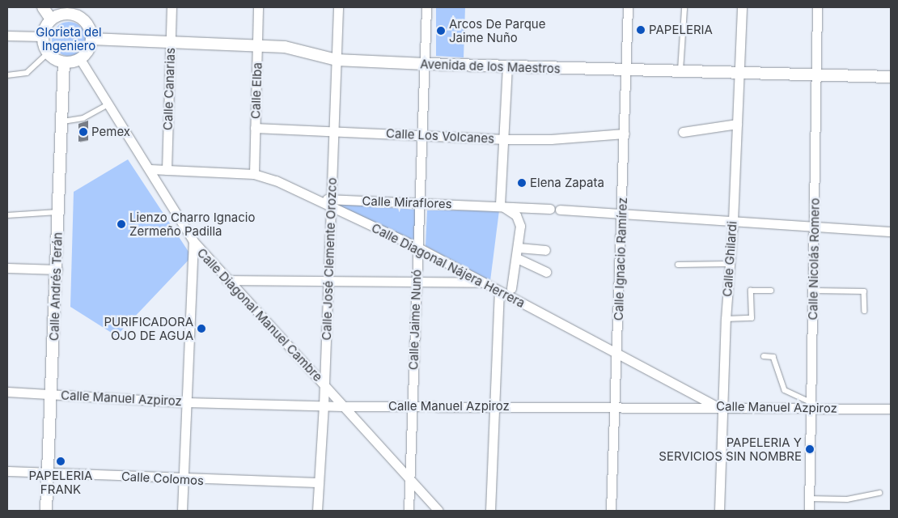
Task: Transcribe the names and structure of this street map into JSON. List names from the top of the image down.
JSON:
{
  "streets": {
    "street": [
      "Avenida de los Maestros",
      "Calle Canarias",
      "Calle Elba",
      "Calle Los Volcanes",
      "Calle Miraflores",
      "Calle José Clemente Orozco",
      "Calle Ignacio Ramírez",
      "Calle Ghilardi",
      "Calle Nicolás Romero",
      "Calle Diagonal Nájera Herrera",
      "Calle Andrés Terán",
      "Calle Diagonal Manuel Cambre",
      "Calle Jaime Nunó",
      "Calle Manuel Azpiroz",
      "Calle Colomos"
    ]
  },
  "crossings": [
    ["Avenida de los Maestros", "Calle Canarias"],
    ["Avenida de los Maestros", "Calle Elba"],
    ["Avenida de los Maestros", "Calle José Clemente Orozco"],
    ["Avenida de los Maestros", "Calle Ignacio Ramírez"],
    ["Avenida de los Maestros", "Calle Ghilardi"],
    ["Avenida de los Maestros", "Calle Nicolás Romero"],
    ["Avenida de los Maestros", "Calle Andrés Terán"],
    ["Avenida de los Maestros", "Calle Diagonal Manuel Cambre"],
    ["Avenida de los Maestros", "Calle Jaime Nunó"],
    ["Calle Canarias", "Calle Diagonal Nájera Herrera"],
    ["Calle Elba", "Calle Los Volcanes"],
    ["Calle Elba", "Calle Diagonal Nájera Herrera"],
    ["Calle Los Volcanes", "Calle José Clemente Orozco"],
    ["Calle Los Volcanes", "Calle Ignacio Ramírez"],
    ["Calle Los Volcanes", "Calle Jaime Nunó"],
    ["Calle Miraflores", "Calle José Clemente Orozco"],
    ["Calle Miraflores", "Calle Ignacio Ramírez"],
    ["Calle Miraflores", "Calle Diagonal Nájera Herrera"],
    ["Calle Miraflores", "Calle Jaime Nunó"],
    ["Calle José Clemente Orozco", "Calle Diagonal Nájera Herrera"],
    ["Calle José Clemente Orozco", "Calle Diagonal Manuel Cambre"],
    ["Calle José Clemente Orozco", "Calle Manuel Azpiroz"],
    ["Calle José Clemente Orozco", "Calle Colomos"],
    ["Calle Ignacio Ramírez", "Calle Diagonal Nájera Herrera"],
    ["Calle Ignacio Ramírez", "Calle Manuel Azpiroz"],
    ["Calle Ghilardi", "Calle Diagonal Nájera Herrera"],
    ["Calle Ghilardi", "Calle Manuel Azpiroz"],
    ["Calle Nicolás Romero", "Calle Manuel Azpiroz"],
    ["Calle Diagonal Nájera Herrera", "Calle Diagonal Manuel Cambre"],
    ["Calle Diagonal Nájera Herrera", "Calle Jaime Nunó"],
    ["Calle Diagonal Nájera Herrera", "Calle Manuel Azpiroz"],
    ["Calle Andrés Terán", "Calle Diagonal Manuel Cambre"],
    ["Calle Andrés Terán", "Calle Manuel Azpiroz"],
    ["Calle Andrés Terán", "Calle Colomos"],
    ["Calle Diagonal Manuel Cambre", "Calle Jaime Nunó"],
    ["Calle Diagonal Manuel Cambre", "Calle Manuel Azpiroz"],
    ["Calle Jaime Nunó", "Calle Manuel Azpiroz"]
  ],
  "parks": ["Glorieta del Ingeniero"],
  "places": [
    "PAPELERIA",
    "Arcos De Parque Jaime Nuño",
    "Pemex",
    "Elena Zapata",
    "Lienzo Charro Ignacio Zermeño Padilla",
    "PURIFICADORA OJO DE AGUA",
    "PAPELERIA Y SERVICIOS SIN NOMBRE",
    "PAPELERIA FRANK"
  ]
}
